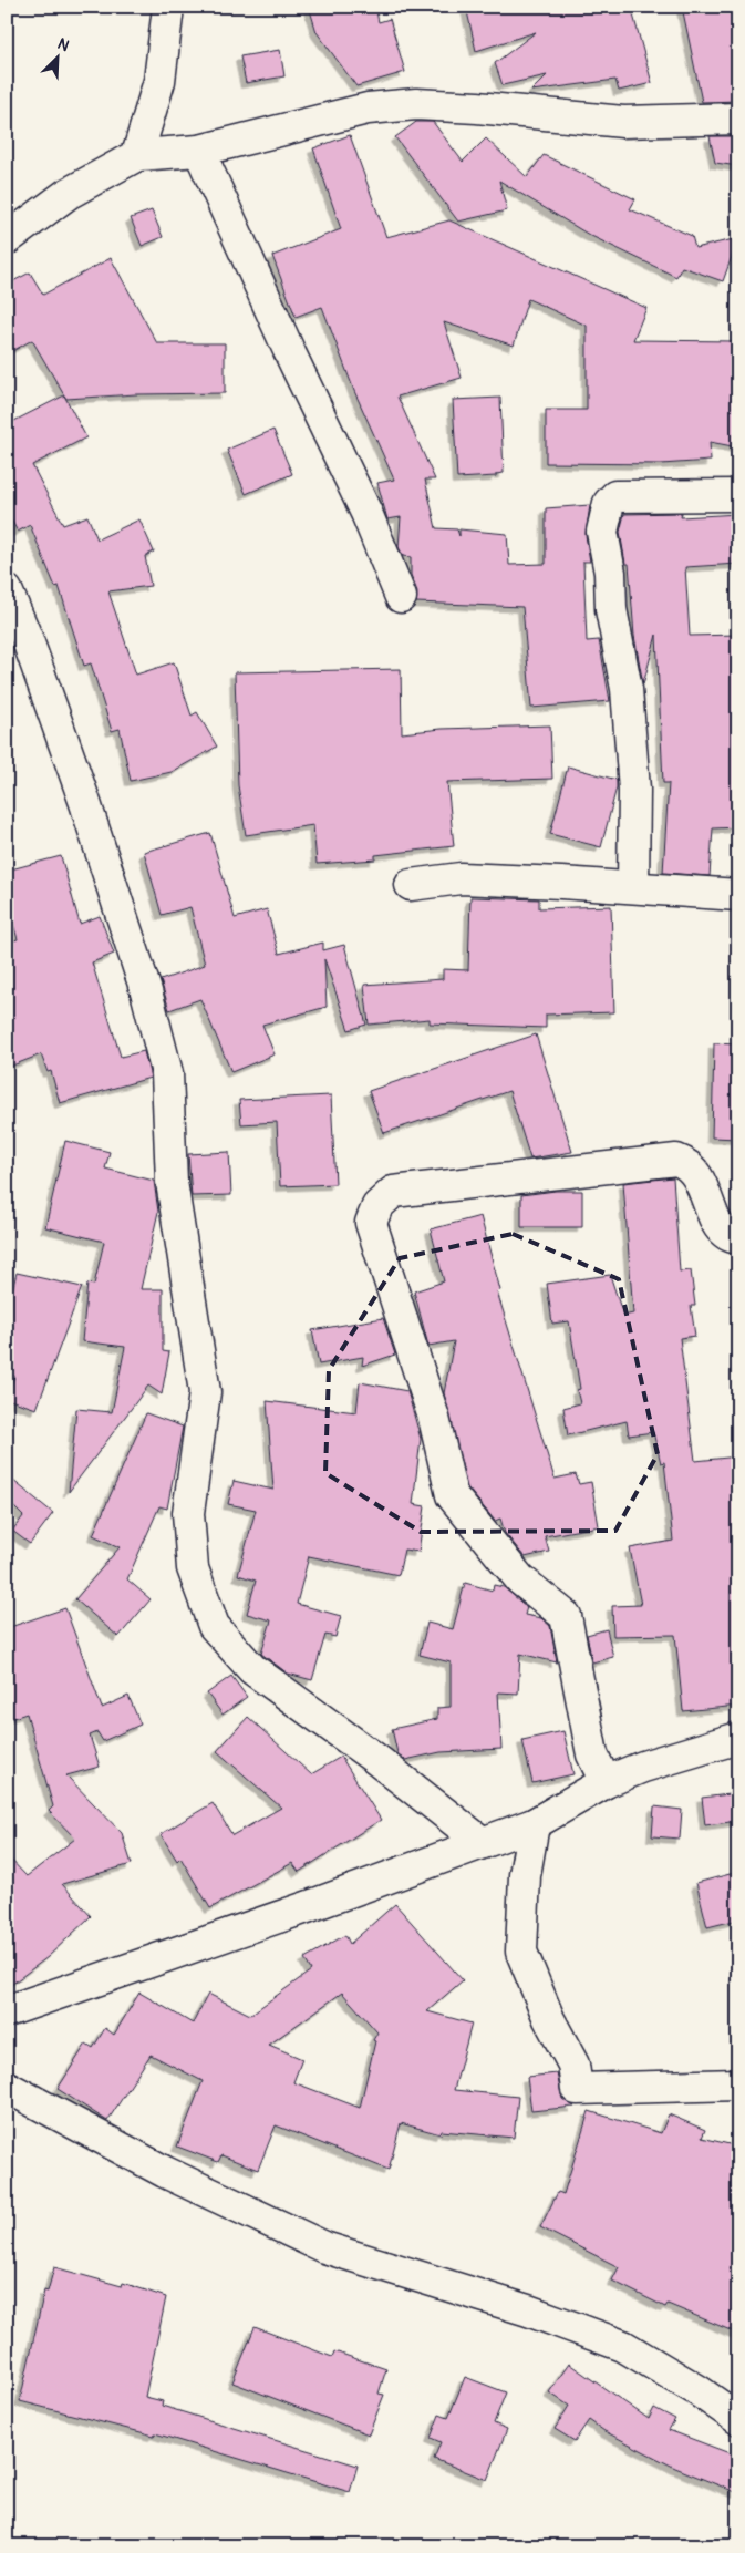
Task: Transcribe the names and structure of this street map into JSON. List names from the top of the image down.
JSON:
{
  "north": "top right"
}
